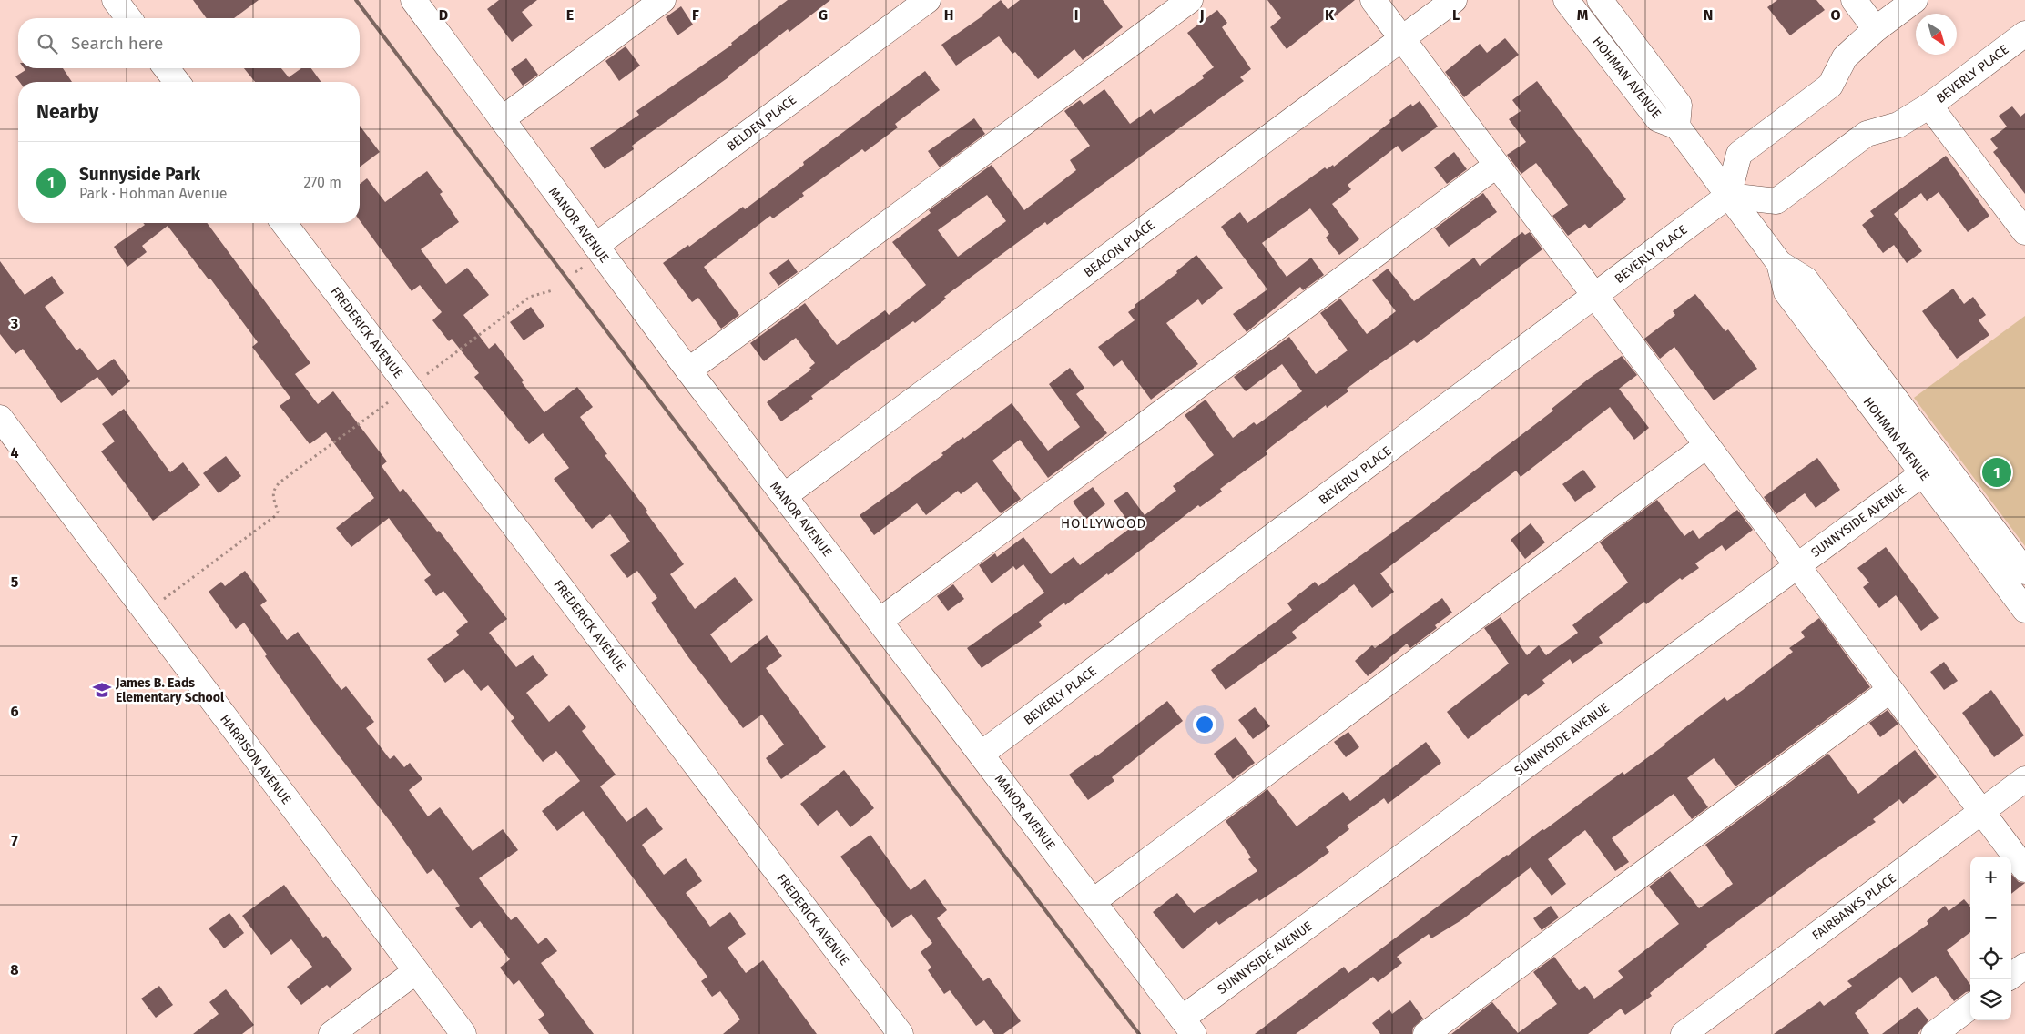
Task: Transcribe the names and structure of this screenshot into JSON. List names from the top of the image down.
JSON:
{
  "streets": {
    "street": [
      "BEVERLY PLACE",
      "HOHMAN AVENUE",
      "BELDEN PLACE",
      "MANOR AVENUE",
      "BEACON PLACE",
      "FREDERICK AVENUE",
      "SUNNYSIDE AVENUE",
      "HARRISON AVENUE",
      "FAIRBANKS PLACE"
    ]
  },
  "crossings": [
    ["BEVERLY PLACE", "HOHMAN AVENUE"],
    ["BEVERLY PLACE", "MANOR AVENUE"],
    ["HOHMAN AVENUE", "SUNNYSIDE AVENUE"],
    ["BELDEN PLACE", "MANOR AVENUE"],
    ["MANOR AVENUE", "BEACON PLACE"],
    ["MANOR AVENUE", "SUNNYSIDE AVENUE"]
  ],
  "districts": ["HOLLYWOOD"],
  "places": {
    "school or university": ["James B. Eads Elementary School"]
  },
  "north": "bottom right",
  "page": {
    "search": "Search here",
    "heading": "Nearby",
    "list": [
      {
        "mark": "1",
        "name": "Sunnyside Park",
        "note": "Park · Hohman Avenue",
        "value": "270 m"
      }
    ],
    "pins": "1",
    "map_buttons": ["+", "−"]
  },
  "grid": {
    "columns": [
      "D",
      "E",
      "F",
      "G",
      "H",
      "I",
      "J",
      "K",
      "L",
      "M",
      "N",
      "O"
    ],
    "rows": [
      "3",
      "4",
      "5",
      "6",
      "7",
      "8"
    ]
  }
}
